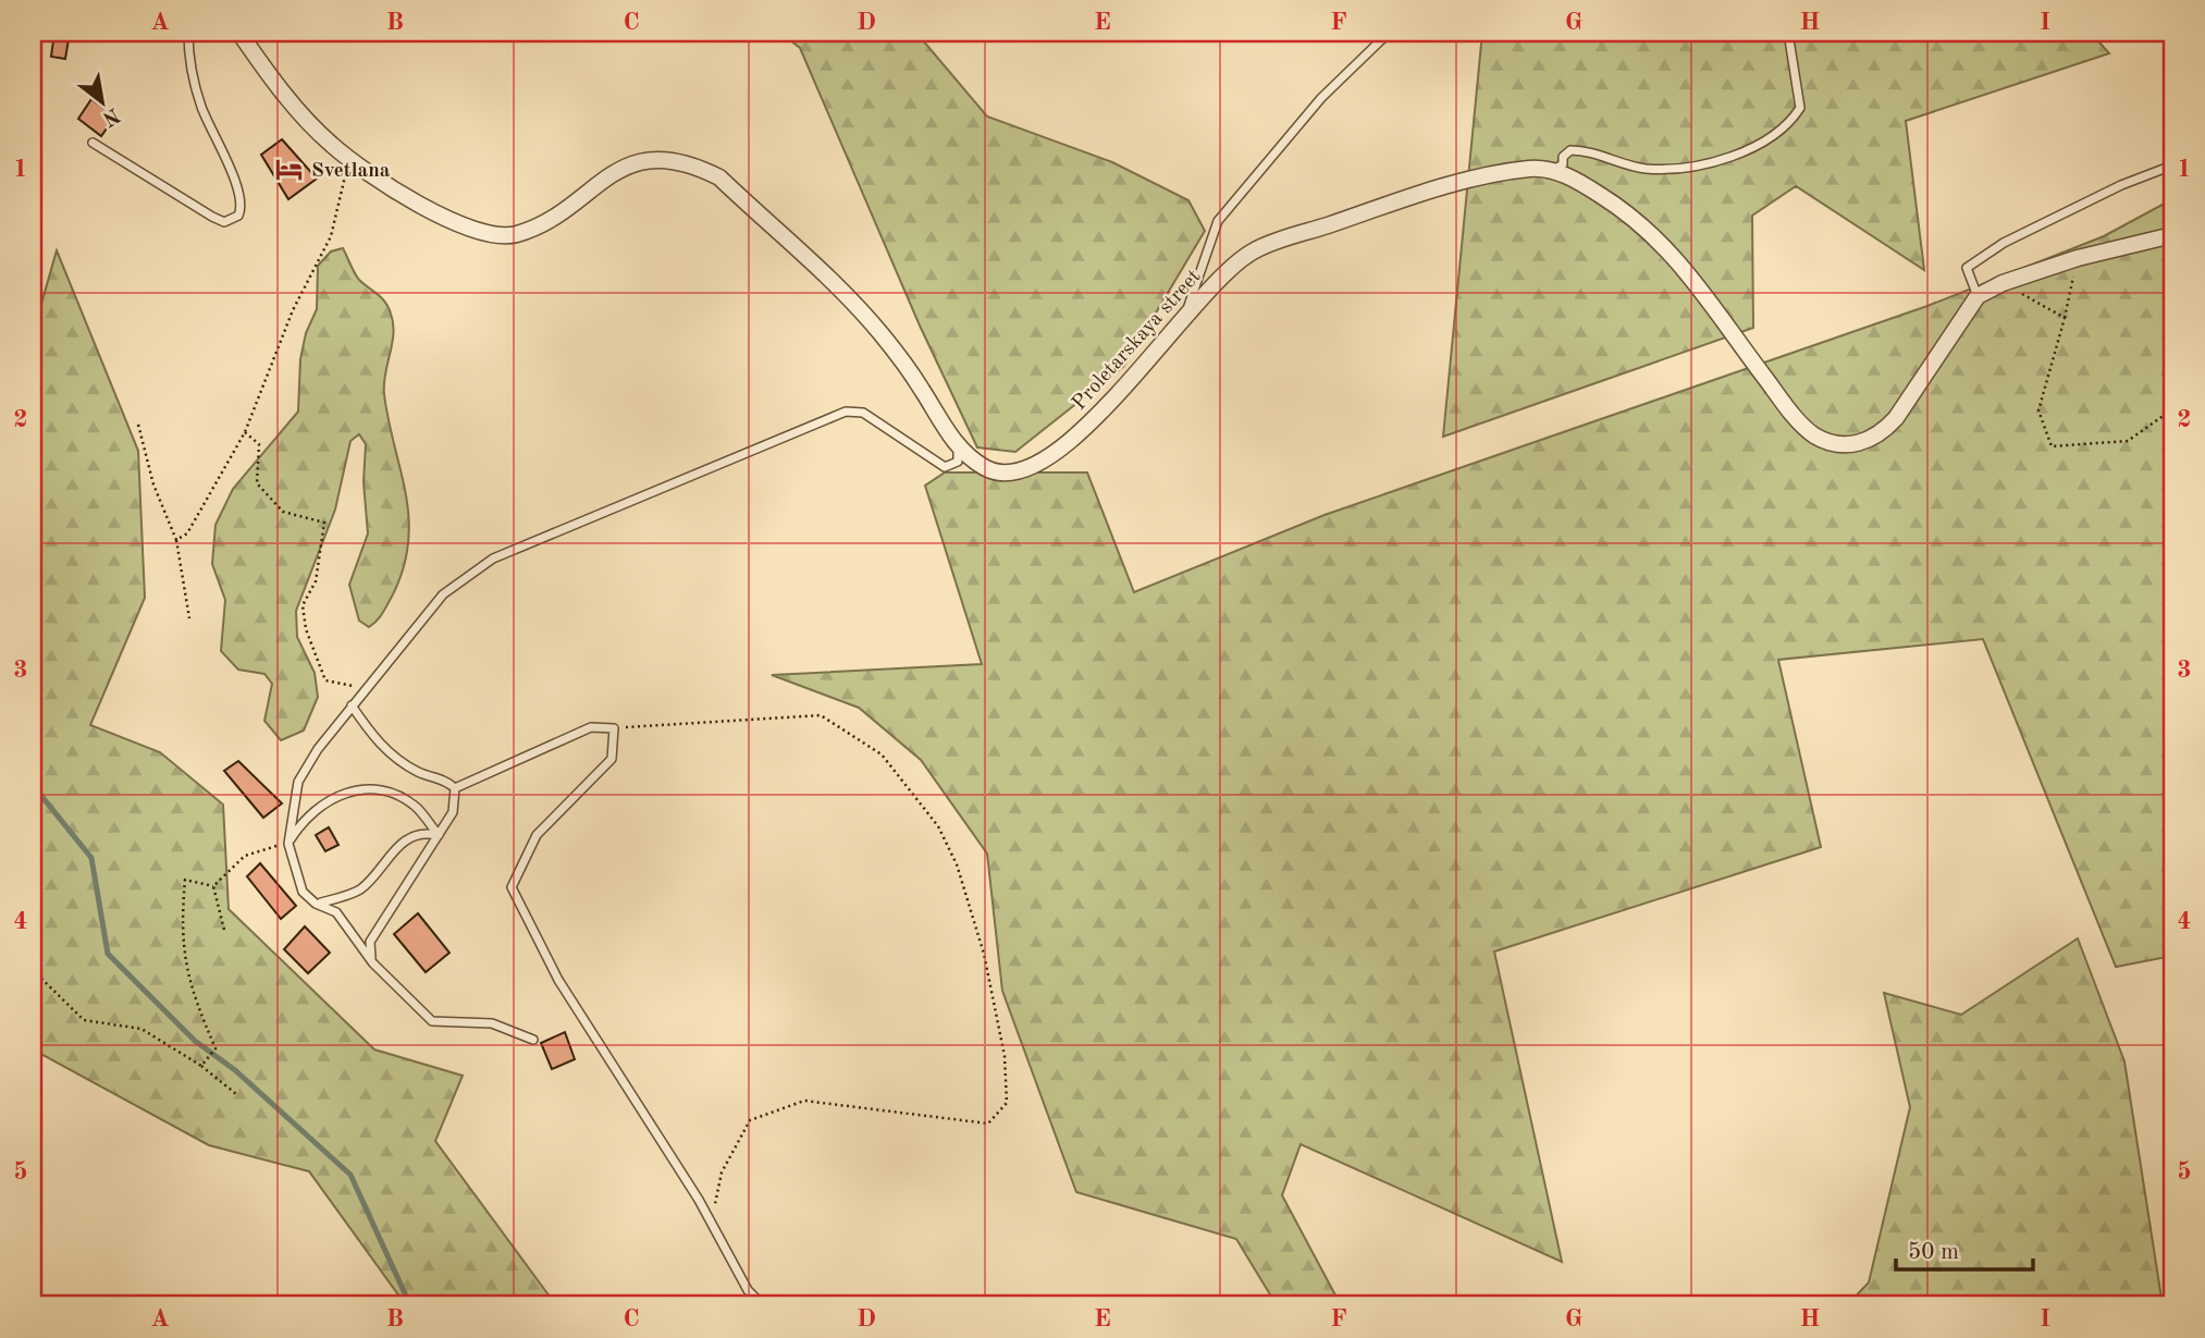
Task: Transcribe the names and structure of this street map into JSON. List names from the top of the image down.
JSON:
{
  "streets": {
    "street": ["Proletarskaya street"]
  },
  "places": {
    "hotel": ["Svetlana"]
  },
  "scale_bar": "50 m",
  "north": "bottom right",
  "grid": {
    "columns": [
      "A",
      "B",
      "C",
      "D",
      "E",
      "F",
      "G",
      "H",
      "I"
    ],
    "rows": [
      "1",
      "2",
      "3",
      "4",
      "5"
    ]
  }
}
